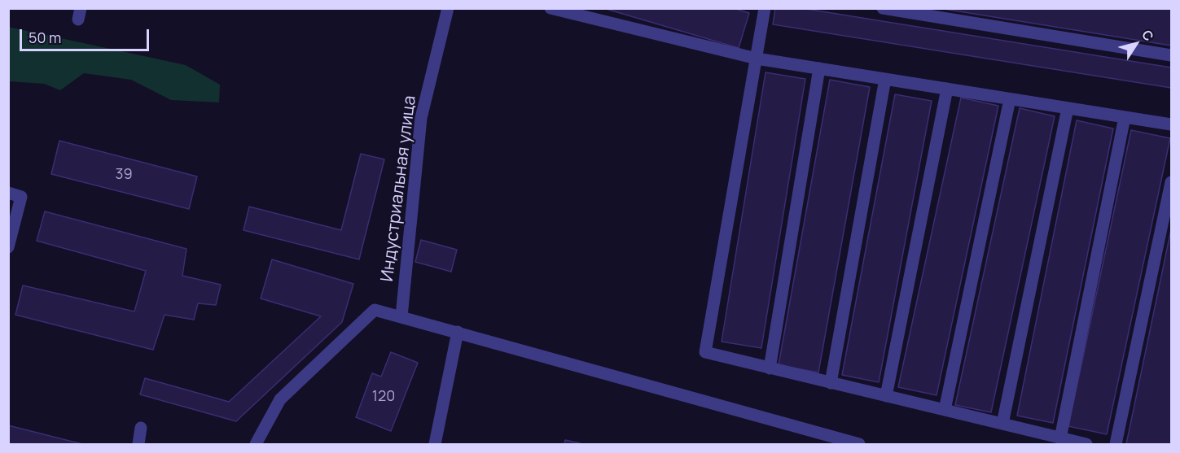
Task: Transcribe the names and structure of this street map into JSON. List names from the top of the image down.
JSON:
{
  "streets": {
    "street": ["Индустриальная улица"]
  },
  "house_numbers": ["39", "120"],
  "scale_bar": "50 m",
  "north": "top right"
}
